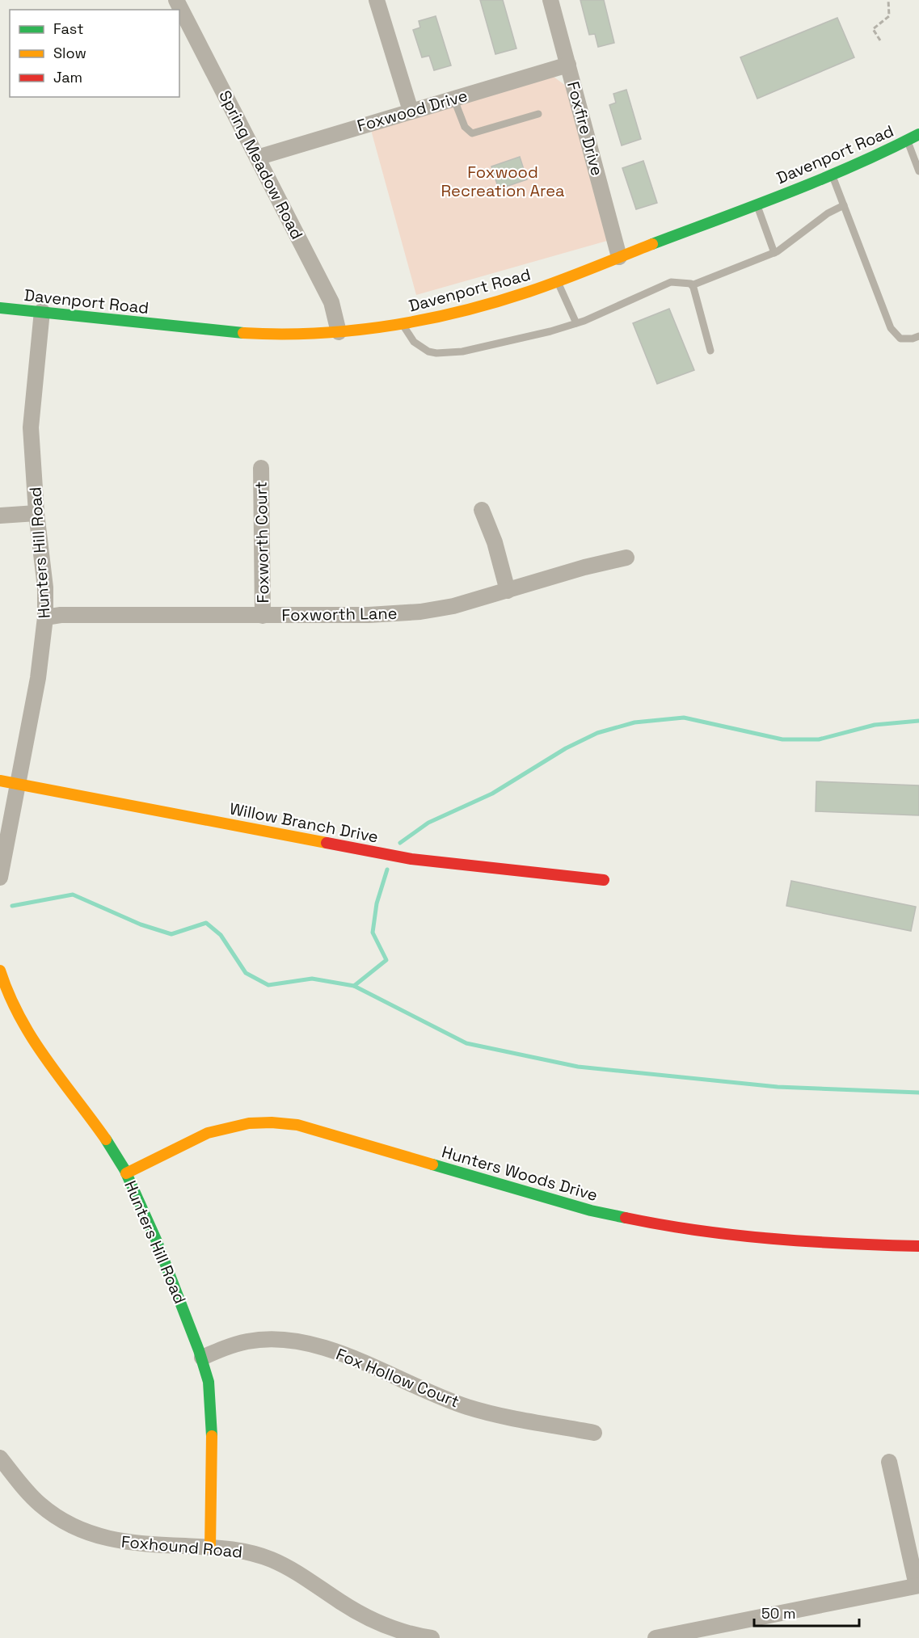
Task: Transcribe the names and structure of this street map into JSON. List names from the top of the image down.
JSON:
{
  "streets": {
    "street": [
      "Foxwood Drive",
      "Foxfire Drive",
      "Davenport Road",
      "Spring Meadow Road",
      "Foxworth Court",
      "Hunters Hill Road",
      "Foxworth Lane",
      "Willow Branch Drive",
      "Hunters Woods Drive",
      "Fox Hollow Court",
      "Foxhound Road"
    ]
  },
  "crossings": [
    ["Foxwood Drive", "Foxfire Drive"],
    ["Foxwood Drive", "Spring Meadow Road"],
    ["Foxfire Drive", "Davenport Road"],
    ["Davenport Road", "Spring Meadow Road"],
    ["Davenport Road", "Hunters Hill Road"],
    ["Foxworth Court", "Foxworth Lane"],
    ["Hunters Hill Road", "Foxworth Lane"],
    ["Hunters Hill Road", "Willow Branch Drive"],
    ["Hunters Hill Road", "Hunters Woods Drive"],
    ["Hunters Hill Road", "Fox Hollow Court"],
    ["Hunters Hill Road", "Foxhound Road"]
  ],
  "parks": ["Foxwood Recreation Area"],
  "legend": ["Fast", "Slow", "Jam"],
  "scale_bar": "50 m"
}
